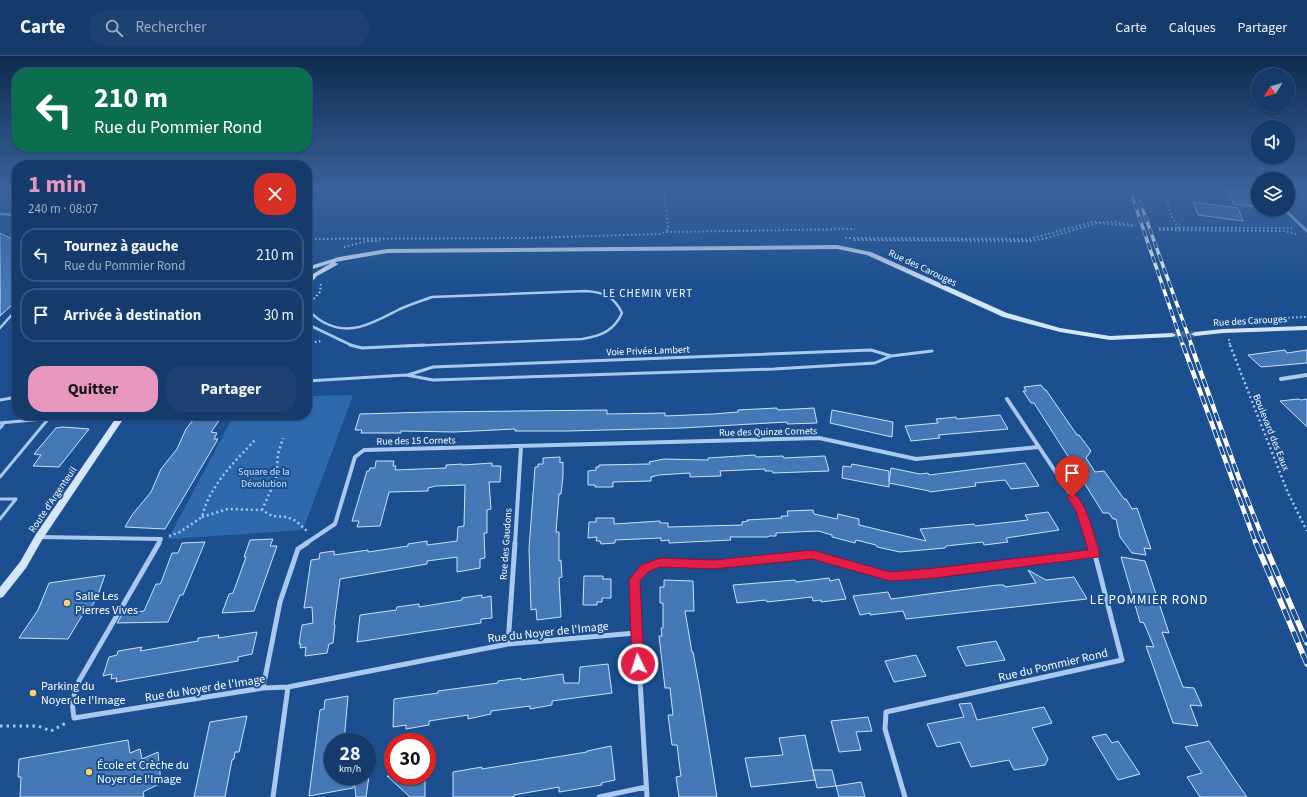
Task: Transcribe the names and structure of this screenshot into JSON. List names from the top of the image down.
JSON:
{
  "streets": {
    "main road": ["Rue des Carouges", "Route d'Argenteuil"],
    "street": [
      "Rue des Quinze Cornets",
      "Rue des 15 Cornets",
      "Rue des Gaudons",
      "Rue du Noyer de l'Image",
      "Rue du Pommier Rond"
    ],
    "lane": ["Voie Privée Lambert"],
    "path": ["Boulevard des Eaux"]
  },
  "crossings": [
    ["Rue des Quinze Cornets", "Rue des 15 Cornets"],
    ["Rue des Quinze Cornets", "Rue des Gaudons"],
    ["Rue des Quinze Cornets", "Rue du Pommier Rond"],
    ["Rue des 15 Cornets", "Rue des Gaudons"],
    ["Rue des 15 Cornets", "Rue du Noyer de l'Image"],
    ["Rue des Gaudons", "Rue du Noyer de l'Image"]
  ],
  "districts": ["LE CHEMIN VERT", "LE POMMIER ROND"],
  "parks": ["Square de la Dévolution"],
  "places": ["Salle Les Pierres Vives", "Parking du Noyer de l'Image", "École et Crèche du Noyer de l'Image"],
  "north": "bottom left",
  "page": {
    "header": "Carte",
    "search": "Rechercher",
    "nav": ["Carte", "Calques", "Partager"],
    "turn": ["210 m", "Rue du Pommier Rond"],
    "heading": ["1 min", "240 m · 08:07"],
    "list": [
      {
        "name": "Tournez à gauche",
        "note": "Rue du Pommier Rond",
        "value": "210 m"
      },
      {
        "name": "Arrivée à destination",
        "value": "30 m"
      }
    ],
    "buttons": ["Quitter", "Partager"],
    "speed": "28 km/h",
    "limit": "30"
  }
}
